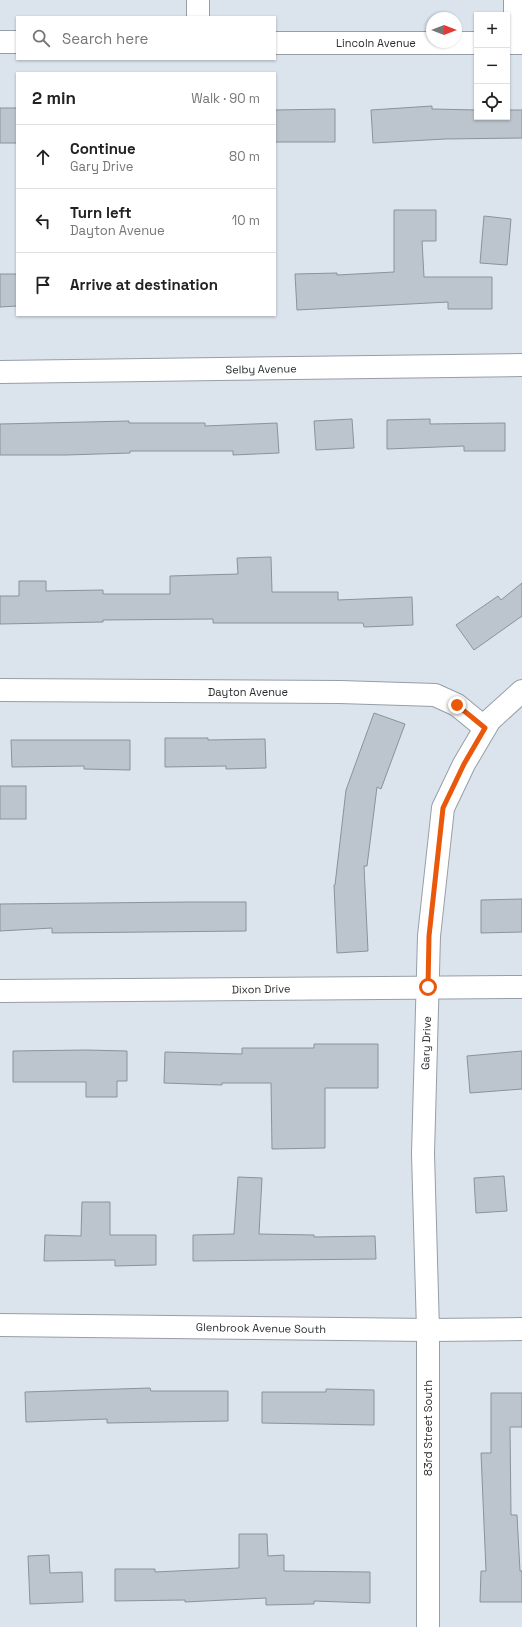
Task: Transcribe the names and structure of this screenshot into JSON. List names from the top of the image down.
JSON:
{
  "streets": {
    "street": [
      "Lincoln Avenue",
      "Selby Avenue",
      "Dayton Avenue",
      "Dixon Drive",
      "Gary Drive",
      "Glenbrook Avenue South",
      "83rd Street South"
    ]
  },
  "crossings": [
    ["Dayton Avenue", "Gary Drive"],
    ["Dixon Drive", "Gary Drive"],
    ["Gary Drive", "83rd Street South"],
    ["Glenbrook Avenue South", "83rd Street South"]
  ],
  "north": "right",
  "page": {
    "map_buttons": ["+", "−"],
    "search": "Search here",
    "heading": ["2 min", "Walk · 90 m"],
    "list": [
      ["Continue", "Gary Drive", "80 m"],
      ["Turn left", "Dayton Avenue", "10 m"],
      "Arrive at destination"
    ]
  }
}
